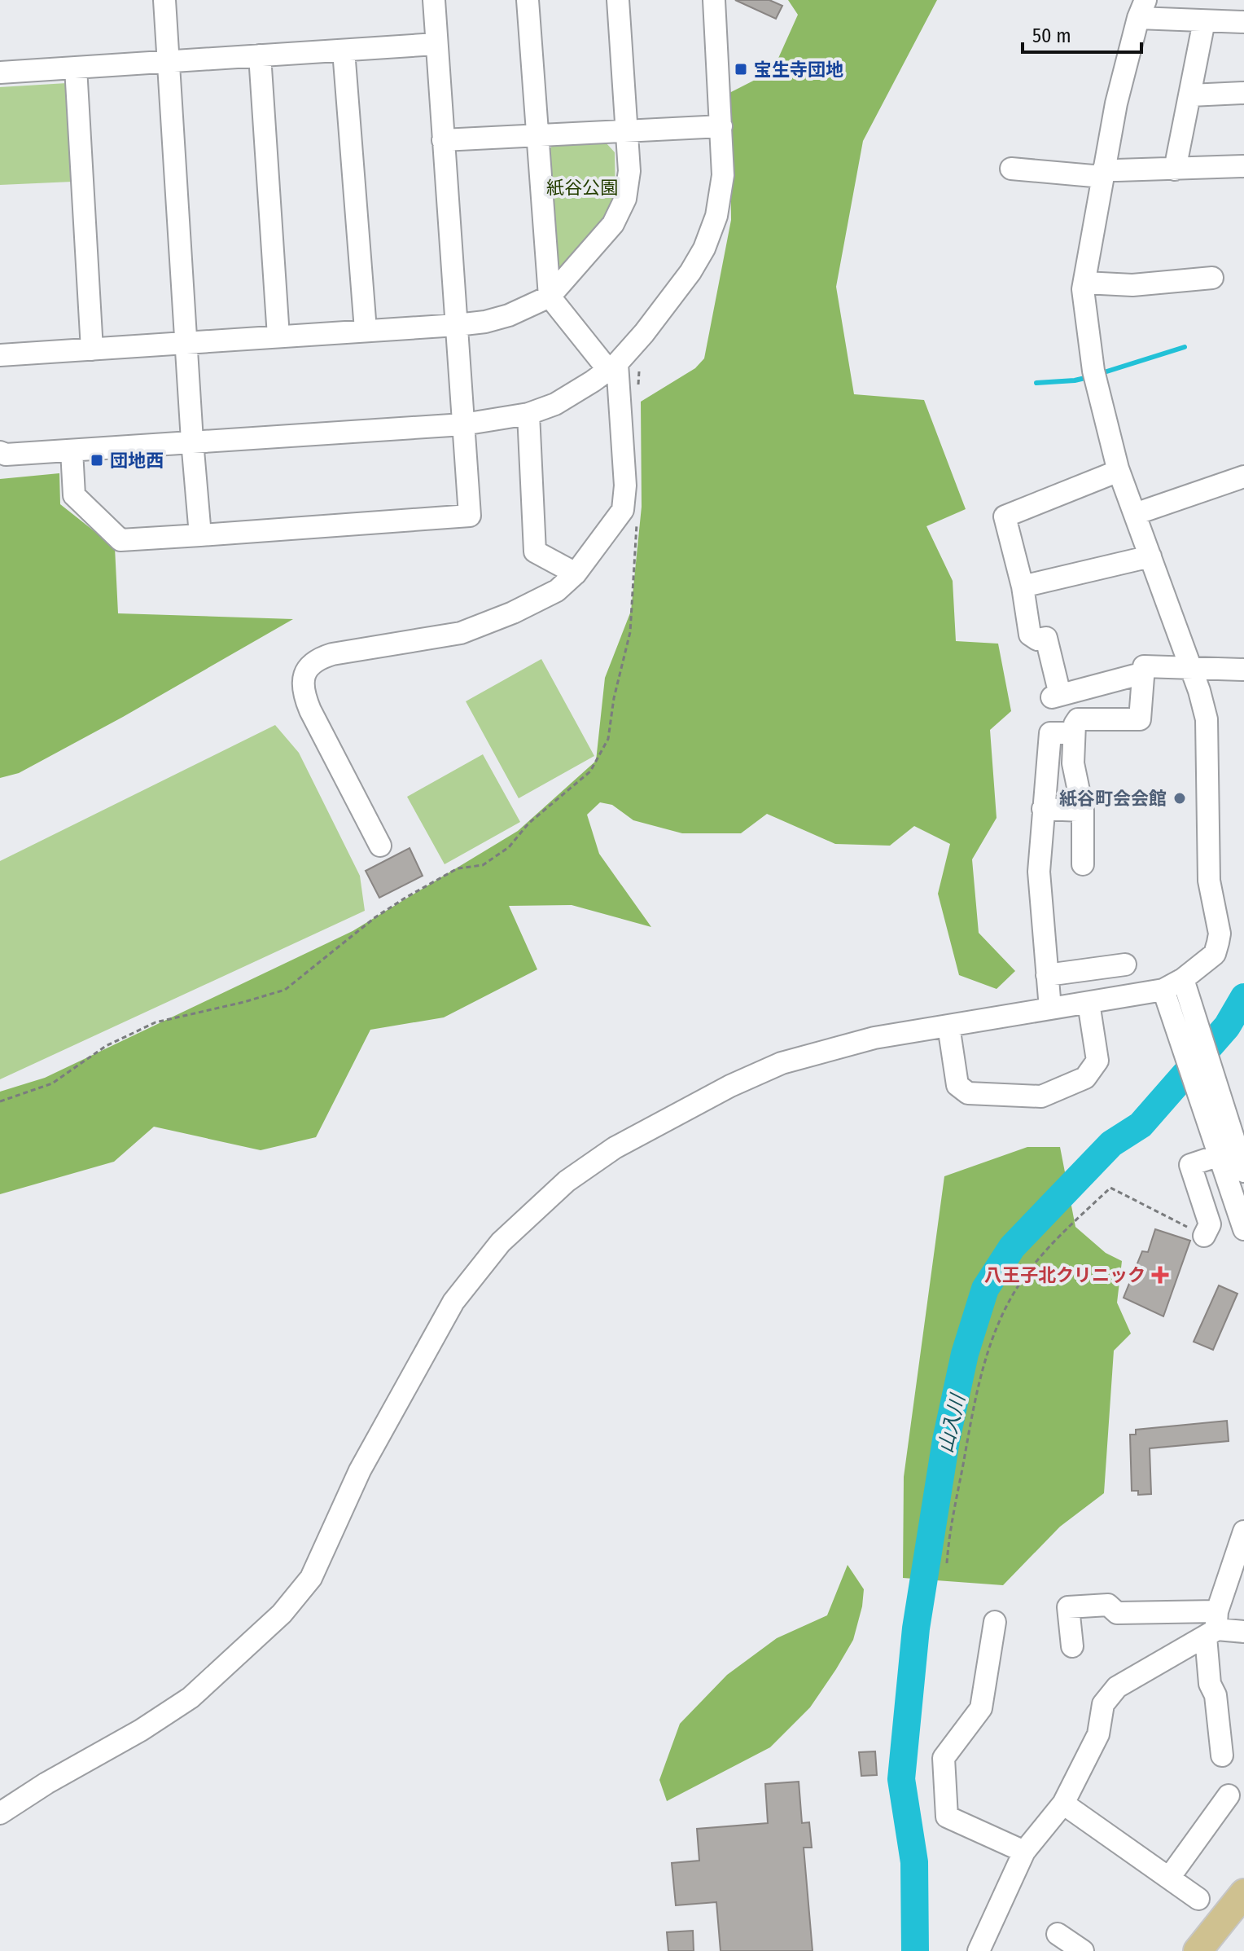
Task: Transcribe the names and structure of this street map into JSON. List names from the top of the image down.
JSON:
{
  "water": ["山入川"],
  "parks": ["紙谷公園"],
  "places": {
    "transit": ["宝生寺団地", "団地西"],
    "other": ["紙谷町会会館"],
    "health": ["八王子北クリニック"]
  },
  "scale_bar": "50 m"
}
